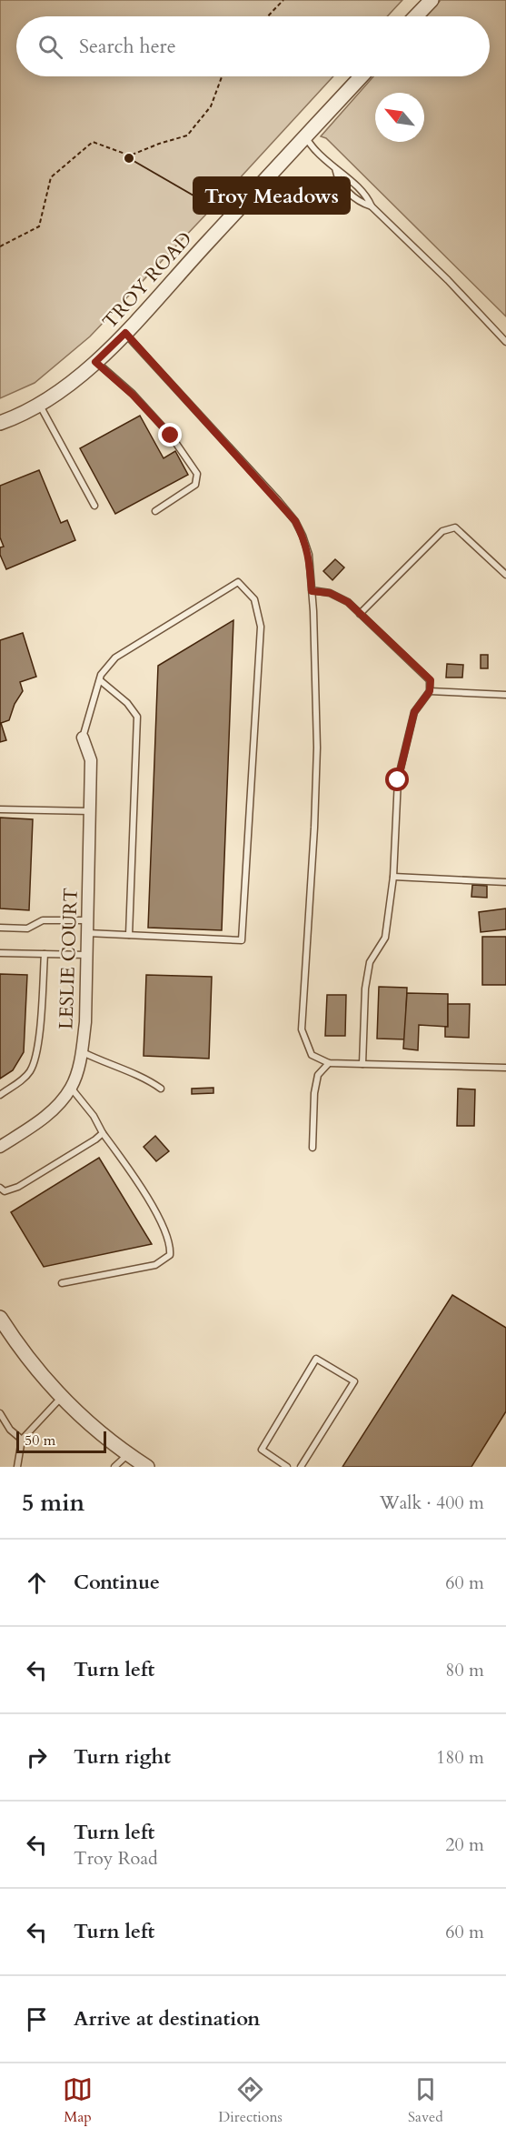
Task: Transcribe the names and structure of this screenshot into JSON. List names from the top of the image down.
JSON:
{
  "streets": {
    "street": ["TROY ROAD", "LESLIE COURT"]
  },
  "places": ["Troy Meadows"],
  "scale_bar": "50 m",
  "north": "top left",
  "page": {
    "search": "Search here",
    "scale": "50 m",
    "heading": ["5 min", "Walk · 400 m"],
    "list": [
      ["Continue", "60 m"],
      ["Turn left", "80 m"],
      ["Turn right", "180 m"],
      ["Turn left", "Troy Road", "20 m"],
      ["Turn left", "60 m"],
      "Arrive at destination"
    ],
    "nav": ["Map", "Directions", "Saved"]
  }
}
